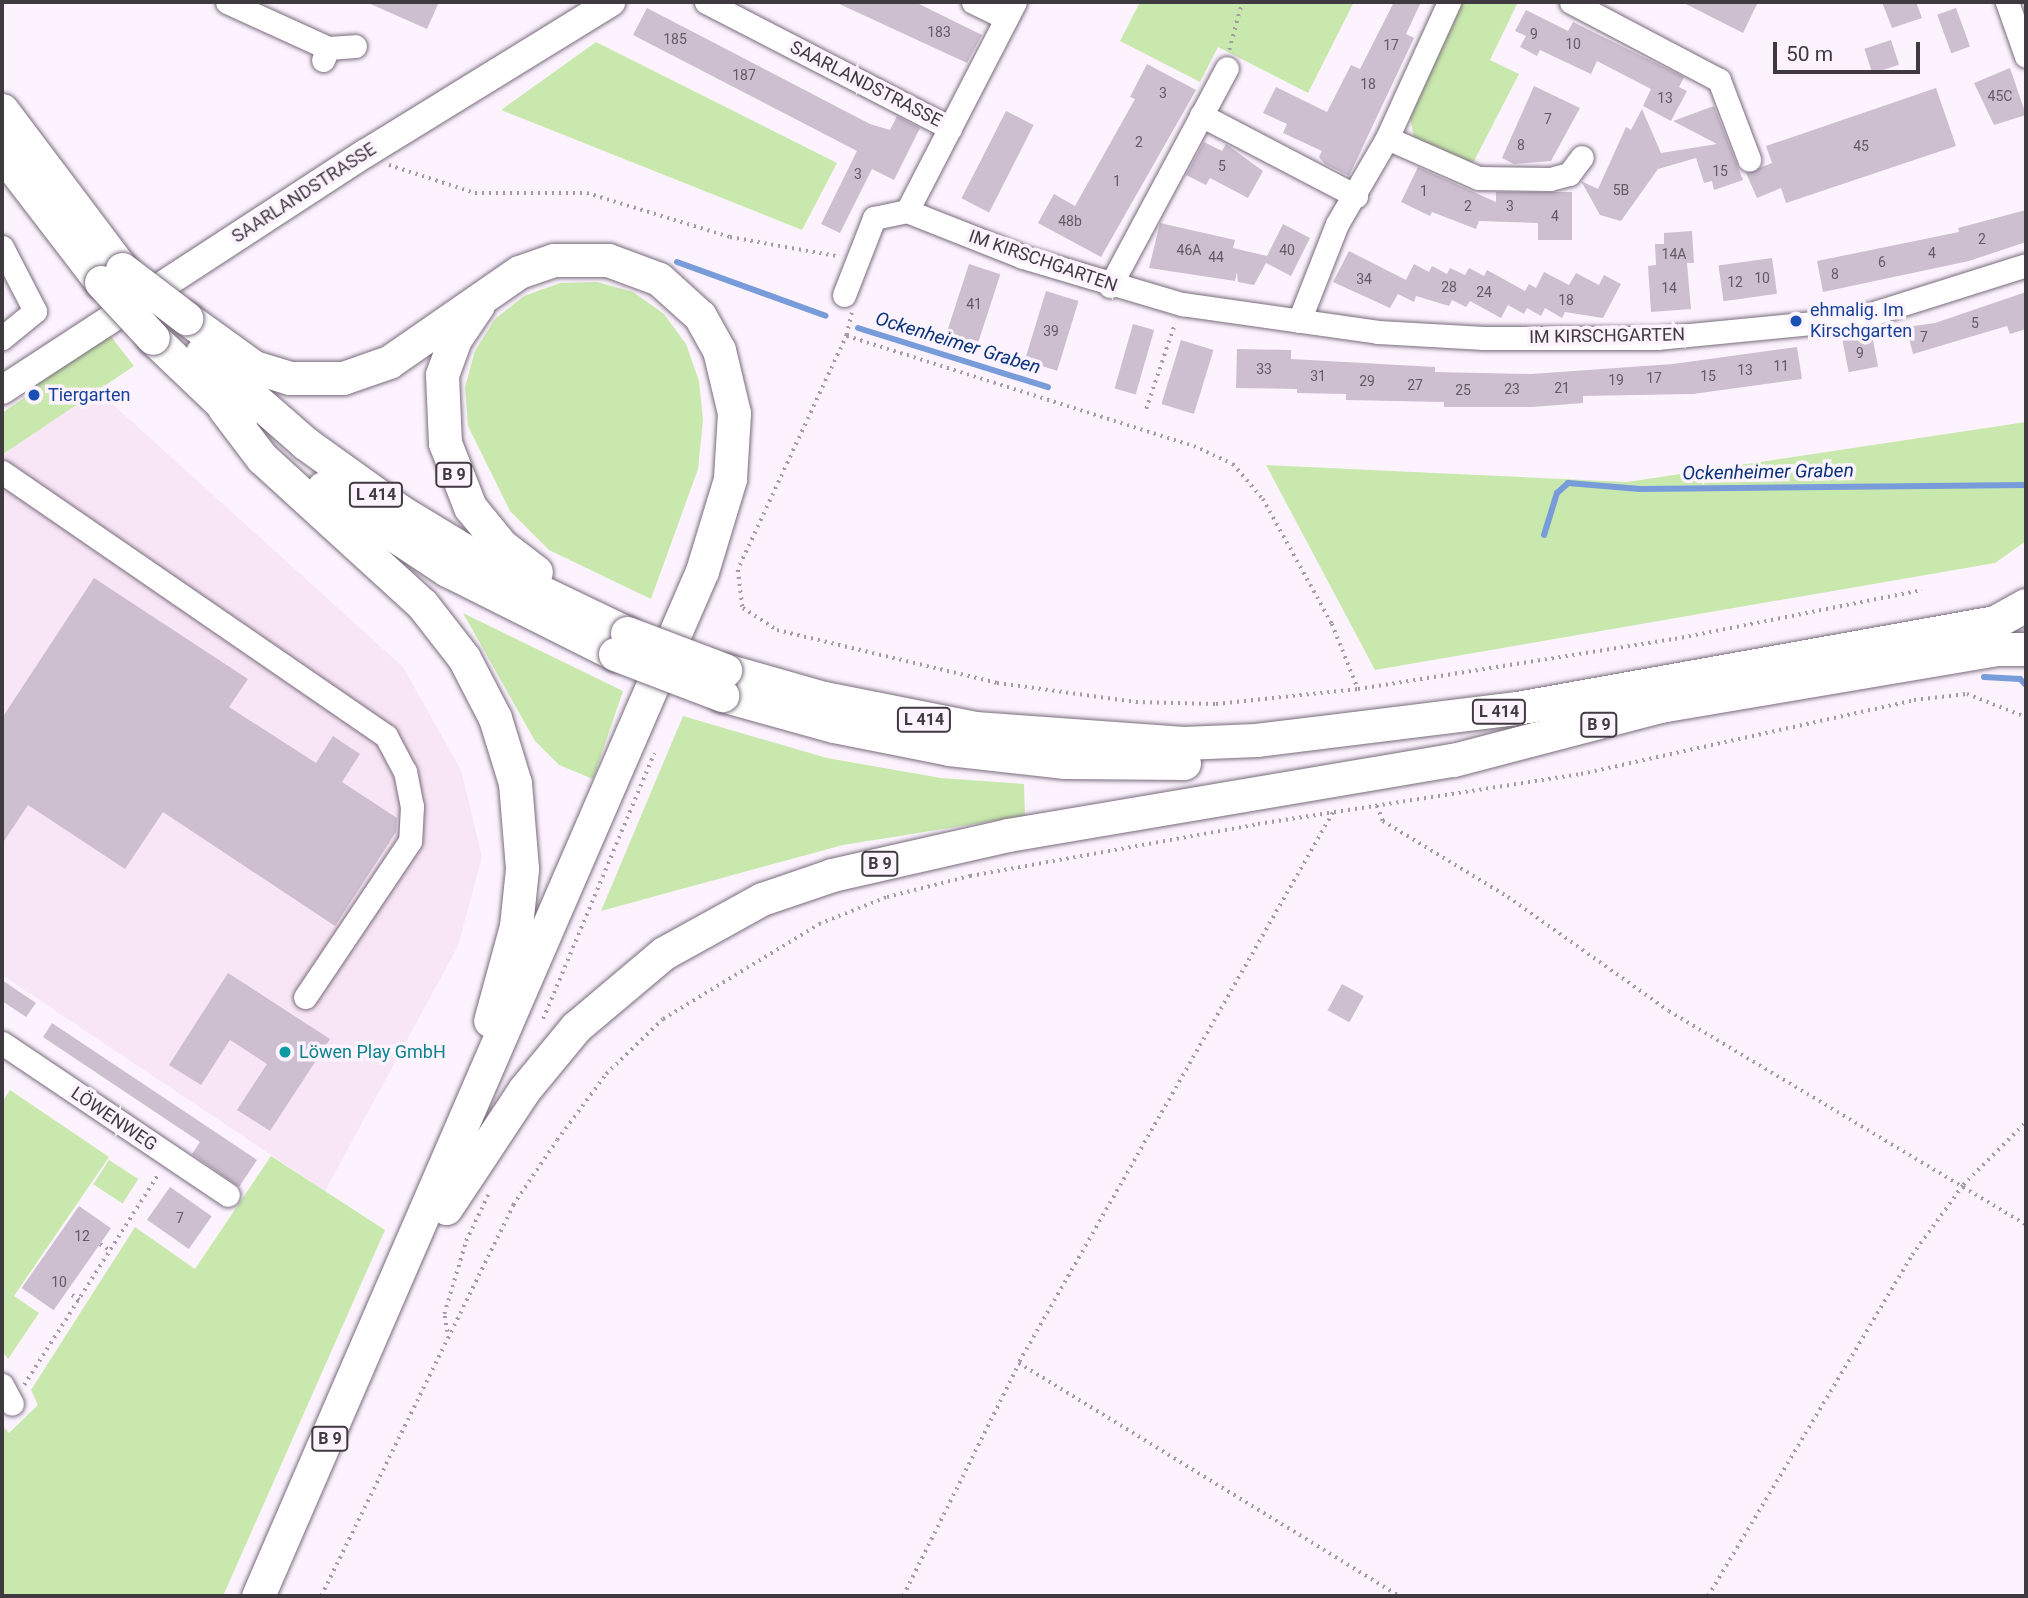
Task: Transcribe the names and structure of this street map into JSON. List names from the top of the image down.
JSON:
{
  "streets": {
    "highway": ["B 9", "L 414"],
    "main road": ["SAARLANDSTRASSE"],
    "street": ["IM KIRSCHGARTEN", "LÖWENWEG"]
  },
  "crossings": [
    ["B 9", "L 414"]
  ],
  "water": ["Ockenheimer Graben"],
  "places": ["ehmalig. Im Kirschgarten", "Tiergarten", "Löwen Play GmbH"],
  "house_numbers": [
    "183",
    "9",
    "185",
    "10",
    "17",
    "187",
    "18",
    "3",
    "45C",
    "13",
    "7",
    "2",
    "8",
    "45",
    "5",
    "15",
    "3",
    "1",
    "5B",
    "1",
    "2",
    "3",
    "4",
    "48b",
    "2",
    "46A",
    "40",
    "4",
    "14A",
    "44",
    "6",
    "8",
    "10",
    "34",
    "12",
    "28",
    "14",
    "24",
    "18",
    "41",
    "5",
    "39",
    "7",
    "9",
    "11",
    "33",
    "13",
    "31",
    "15",
    "17",
    "19",
    "29",
    "27",
    "21",
    "23",
    "25",
    "7",
    "12",
    "10"
  ],
  "scale_bar": "50 m"
}
